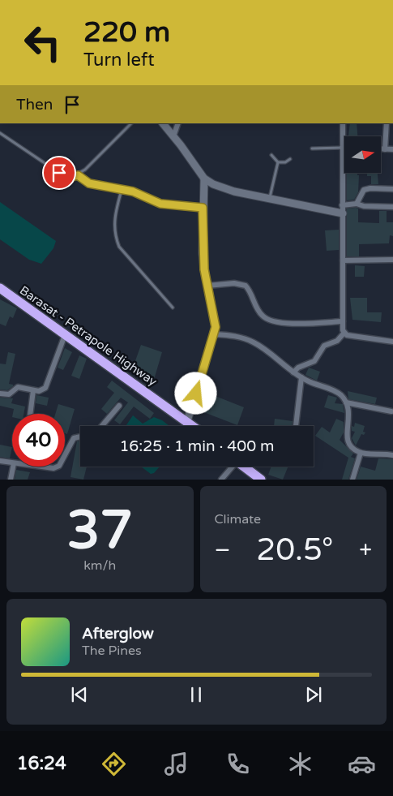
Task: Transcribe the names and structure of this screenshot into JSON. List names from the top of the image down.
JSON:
{
  "streets": {
    "highway": ["Barasat - Petrapole Highway"]
  },
  "north": "right",
  "page": {
    "turn": ["220 m", "Turn left"],
    "then": "Then",
    "limit": "40",
    "trip": "16:25 · 1 min · 400 m",
    "tile": [
      ["37", "km/h"],
      "Climate"
    ],
    "heat": ["−", "20.5°", "+"],
    "song": ["Afterglow", "The Pines"],
    "tabs": "16:24"
  }
}
